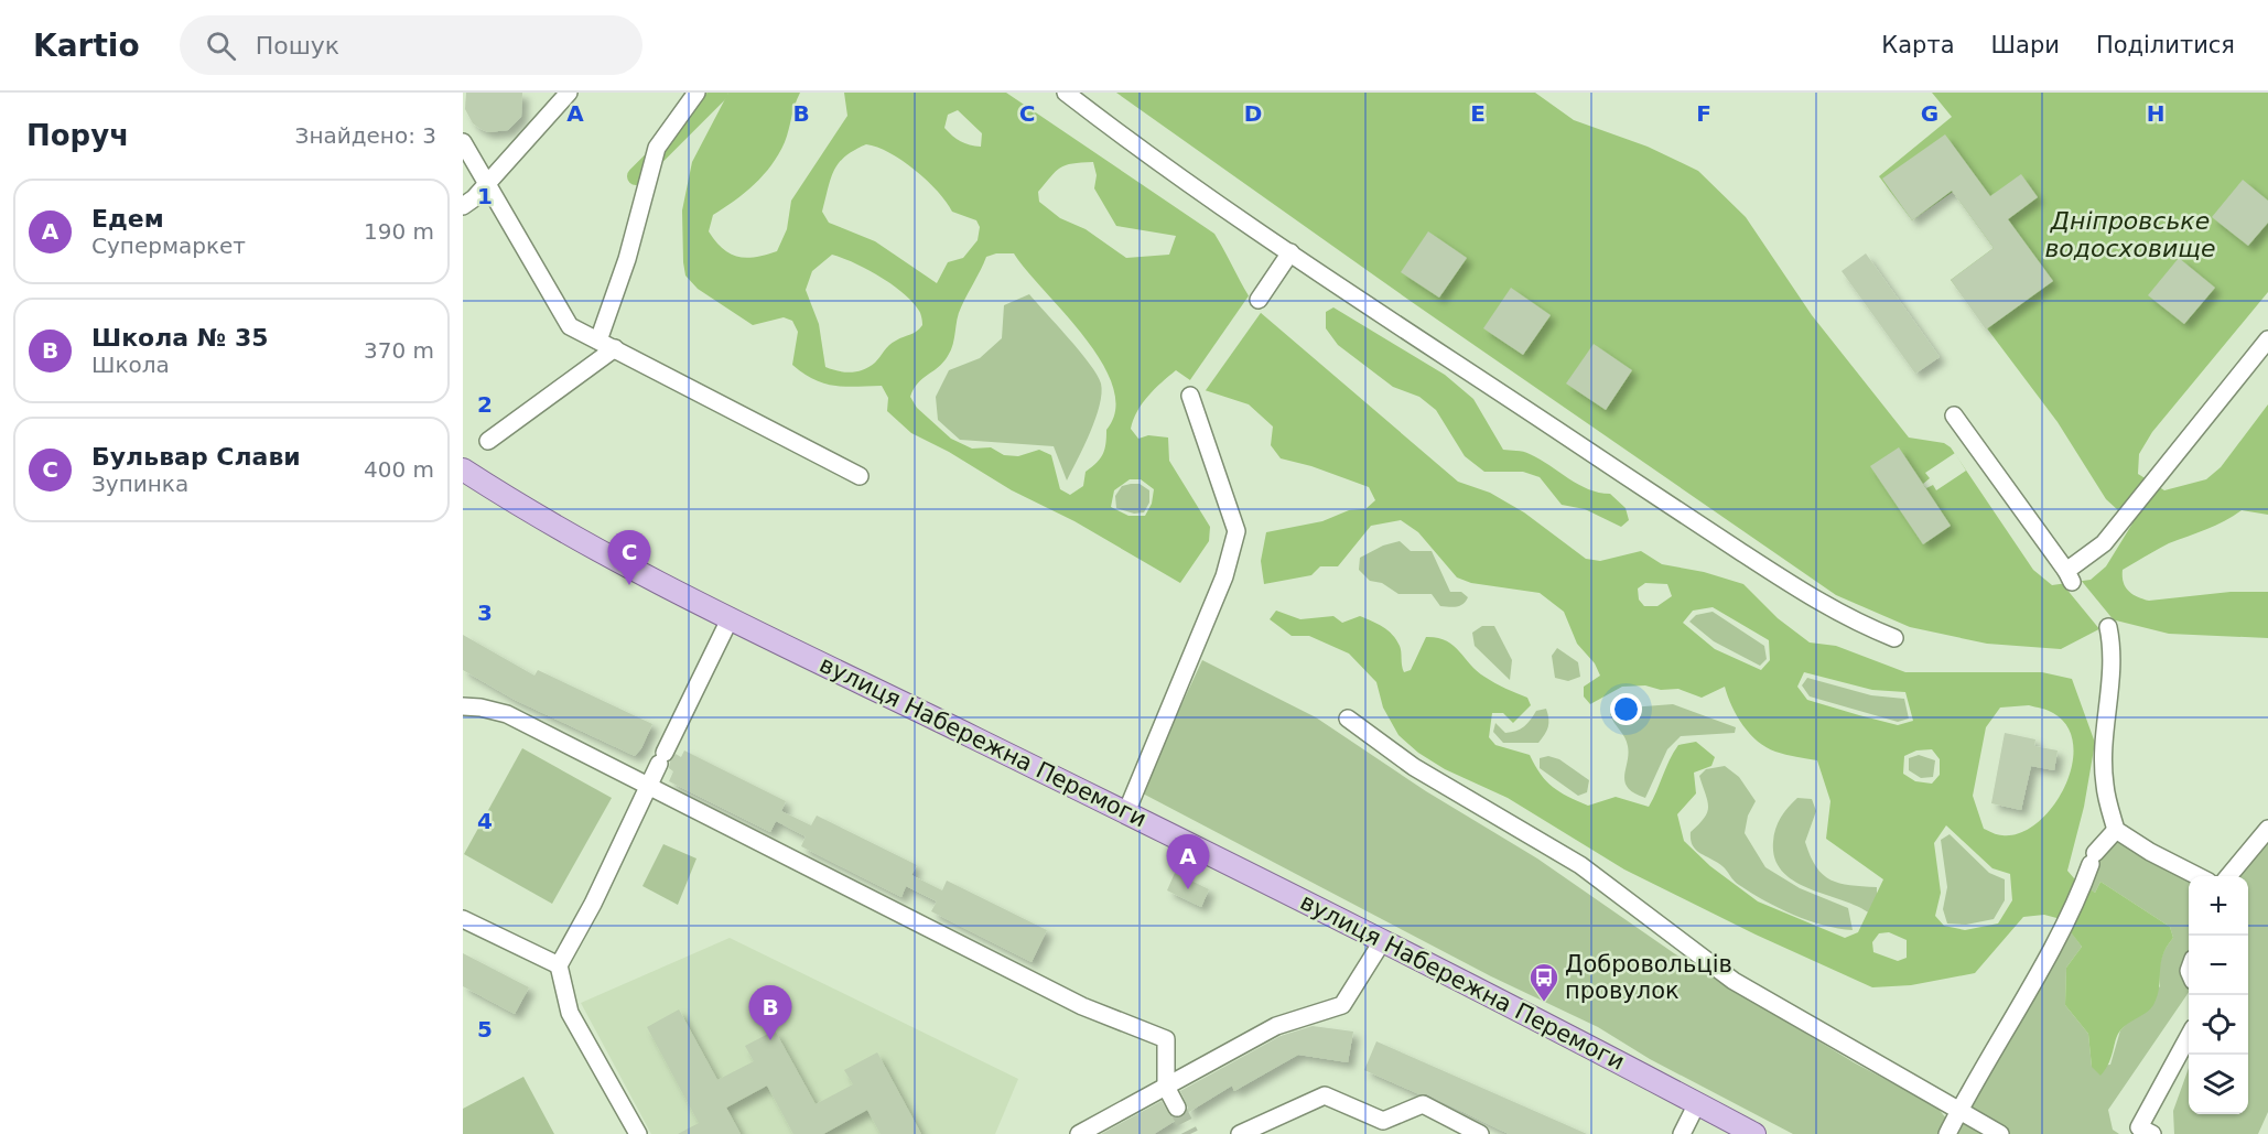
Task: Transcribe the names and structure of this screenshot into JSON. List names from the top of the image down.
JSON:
{
  "streets": {
    "main road": ["вулиця Набережна Перемоги"]
  },
  "water": ["Дніпровське водосховище"],
  "places": {
    "bus stop": ["Добровольців провулок"]
  },
  "page": {
    "header": "Kartio",
    "search": "Пошук",
    "nav": ["Карта", "Шари", "Поділитися"],
    "heading": ["Поруч", "Знайдено: 3"],
    "list": [
      {
        "mark": "A",
        "name": "Едем",
        "note": "Супермаркет",
        "value": "190 m"
      },
      {
        "mark": "B",
        "name": "Школа № 35",
        "note": "Школа",
        "value": "370 m"
      },
      {
        "mark": "C",
        "name": "Бульвар Слави",
        "note": "Зупинка",
        "value": "400 m"
      }
    ],
    "pins": ["C", "A", "B"],
    "map_buttons": ["+", "−"]
  },
  "grid": {
    "columns": [
      "A",
      "B",
      "C",
      "D",
      "E",
      "F",
      "G",
      "H"
    ],
    "rows": [
      "1",
      "2",
      "3",
      "4",
      "5"
    ]
  }
}
